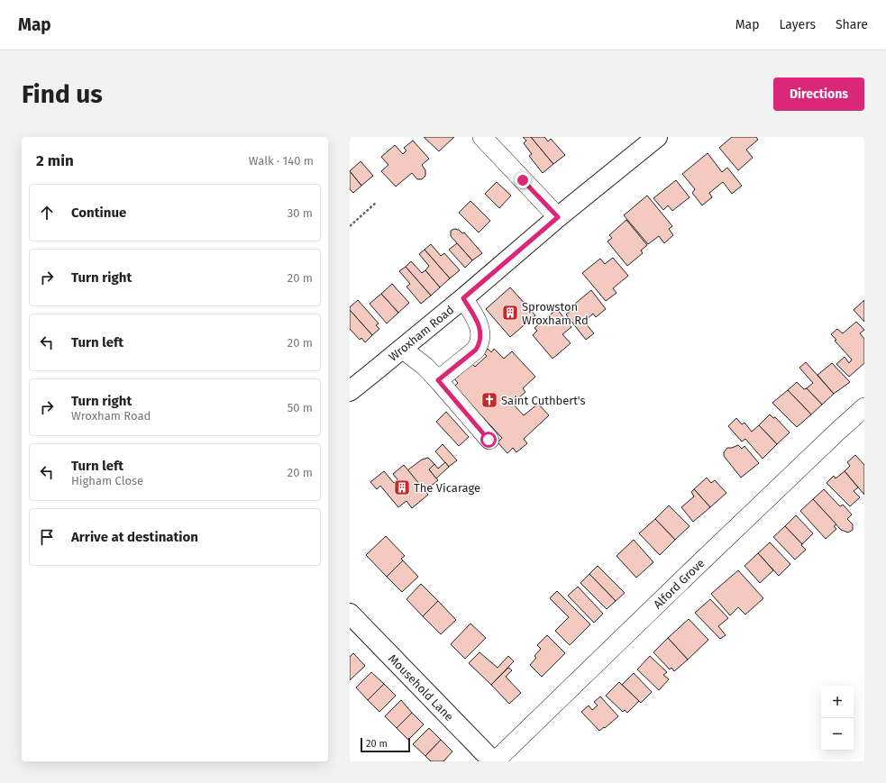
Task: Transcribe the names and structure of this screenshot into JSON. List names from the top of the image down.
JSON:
{
  "streets": {
    "main road": ["Wroxham Road", "Mousehold Lane"],
    "street": ["Alford Grove"]
  },
  "crossings": [
    ["Alford Grove", "Mousehold Lane"]
  ],
  "places": {
    "building": ["Sprowston Wroxham Rd", "The Vicarage"],
    "church": ["Saint Cuthbert's"]
  },
  "scale_bar": "20 m",
  "page": {
    "header": "Map",
    "nav": ["Map", "Layers", "Share"],
    "buttons": "Directions",
    "title": "Find us",
    "heading": ["2 min", "Walk · 140 m"],
    "list": [
      ["Continue", "30 m"],
      ["Turn right", "20 m"],
      ["Turn left", "20 m"],
      ["Turn right", "Wroxham Road", "50 m"],
      ["Turn left", "Higham Close", "20 m"],
      "Arrive at destination"
    ],
    "map_buttons": ["+", "−"],
    "scale": "20 m"
  }
}
